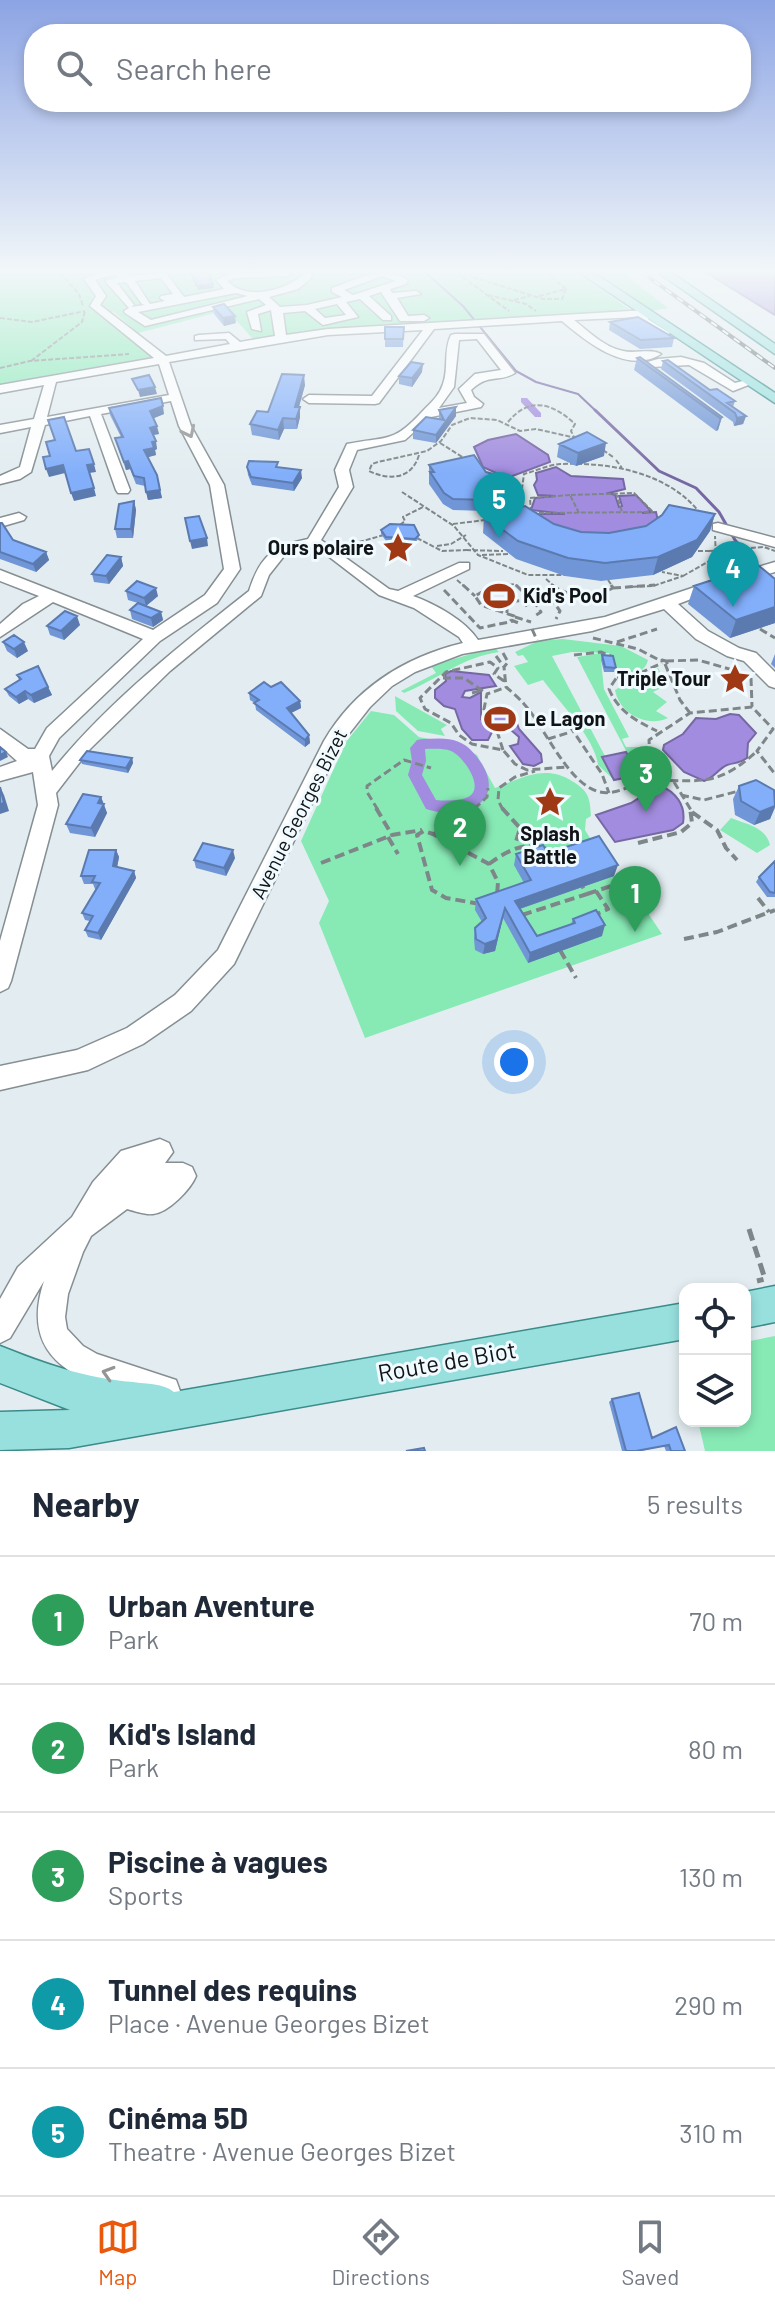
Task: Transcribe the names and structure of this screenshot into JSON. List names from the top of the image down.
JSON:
{
  "streets": {
    "main road": ["Route de Biot"],
    "street": ["Avenue Georges Bizet"]
  },
  "places": {
    "place": ["Ours polaire", "Triple Tour", "Splash Battle"],
    "sports": ["Kid's Pool", "Le Lagon"]
  },
  "page": {
    "search": "Search here",
    "pins": [
      "5",
      "4",
      "3",
      "2",
      "1"
    ],
    "heading": ["Nearby", "5 results"],
    "list": [
      {
        "mark": "1",
        "name": "Urban Aventure",
        "note": "Park",
        "value": "70 m"
      },
      {
        "mark": "2",
        "name": "Kid's Island",
        "note": "Park",
        "value": "80 m"
      },
      {
        "mark": "3",
        "name": "Piscine à vagues",
        "note": "Sports",
        "value": "130 m"
      },
      {
        "mark": "4",
        "name": "Tunnel des requins",
        "note": "Place · Avenue Georges Bizet",
        "value": "290 m"
      },
      {
        "mark": "5",
        "name": "Cinéma 5D",
        "note": "Theatre · Avenue Georges Bizet",
        "value": "310 m"
      }
    ],
    "nav": ["Map", "Directions", "Saved"]
  }
}
